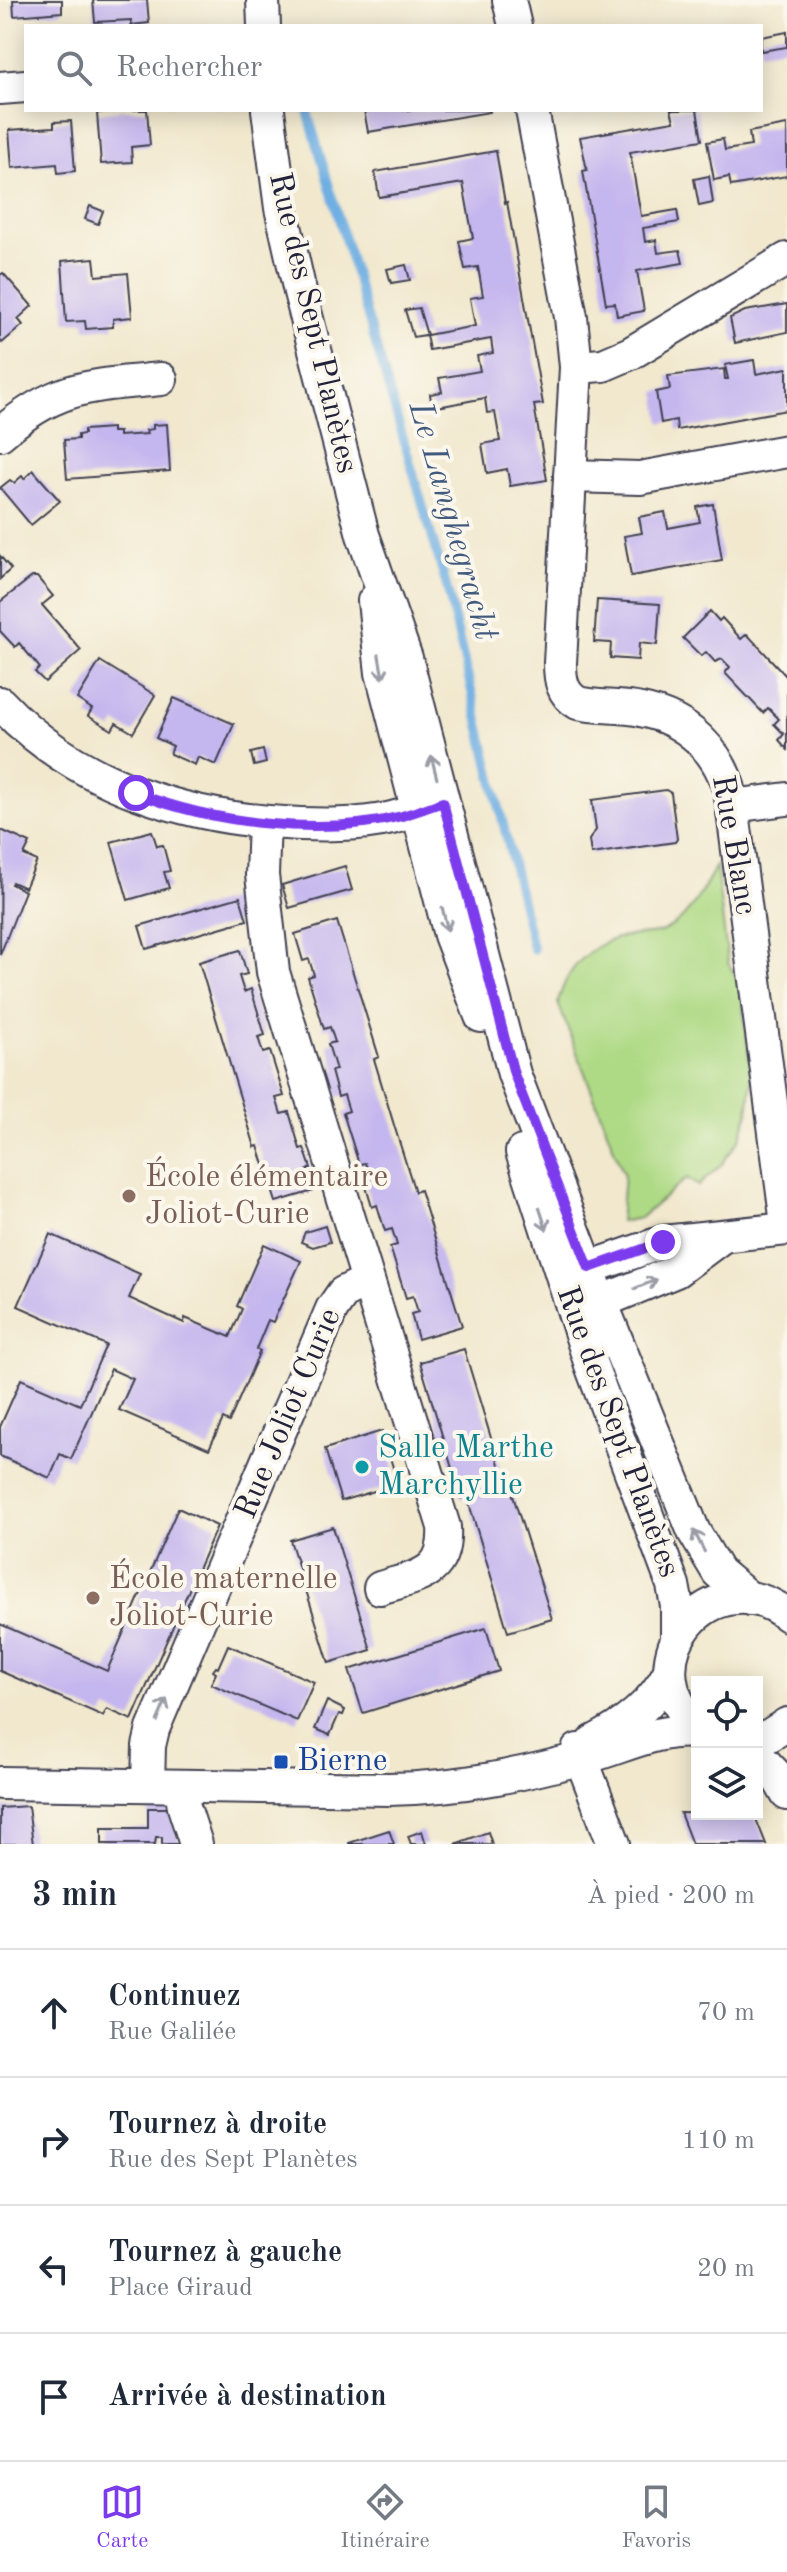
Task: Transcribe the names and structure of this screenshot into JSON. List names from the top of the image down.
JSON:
{
  "streets": {
    "street": ["Rue des Sept Planètes", "Rue Blanc", "Rue Joliot Curie"]
  },
  "one_way": ["Rue Joliot Curie"],
  "water": ["Le Langhegracht"],
  "places": {
    "other": ["École élémentaire Joliot-Curie", "Salle Marthe Marchyllie", "École maternelle Joliot-Curie"],
    "transit": ["Bierne"]
  },
  "page": {
    "search": "Rechercher",
    "heading": ["3 min", "À pied · 200 m"],
    "list": [
      ["Continuez", "Rue Galilée", "70 m"],
      ["Tournez à droite", "Rue des Sept Planètes", "110 m"],
      ["Tournez à gauche", "Place Giraud", "20 m"],
      "Arrivée à destination"
    ],
    "nav": ["Carte", "Itinéraire", "Favoris"]
  }
}
